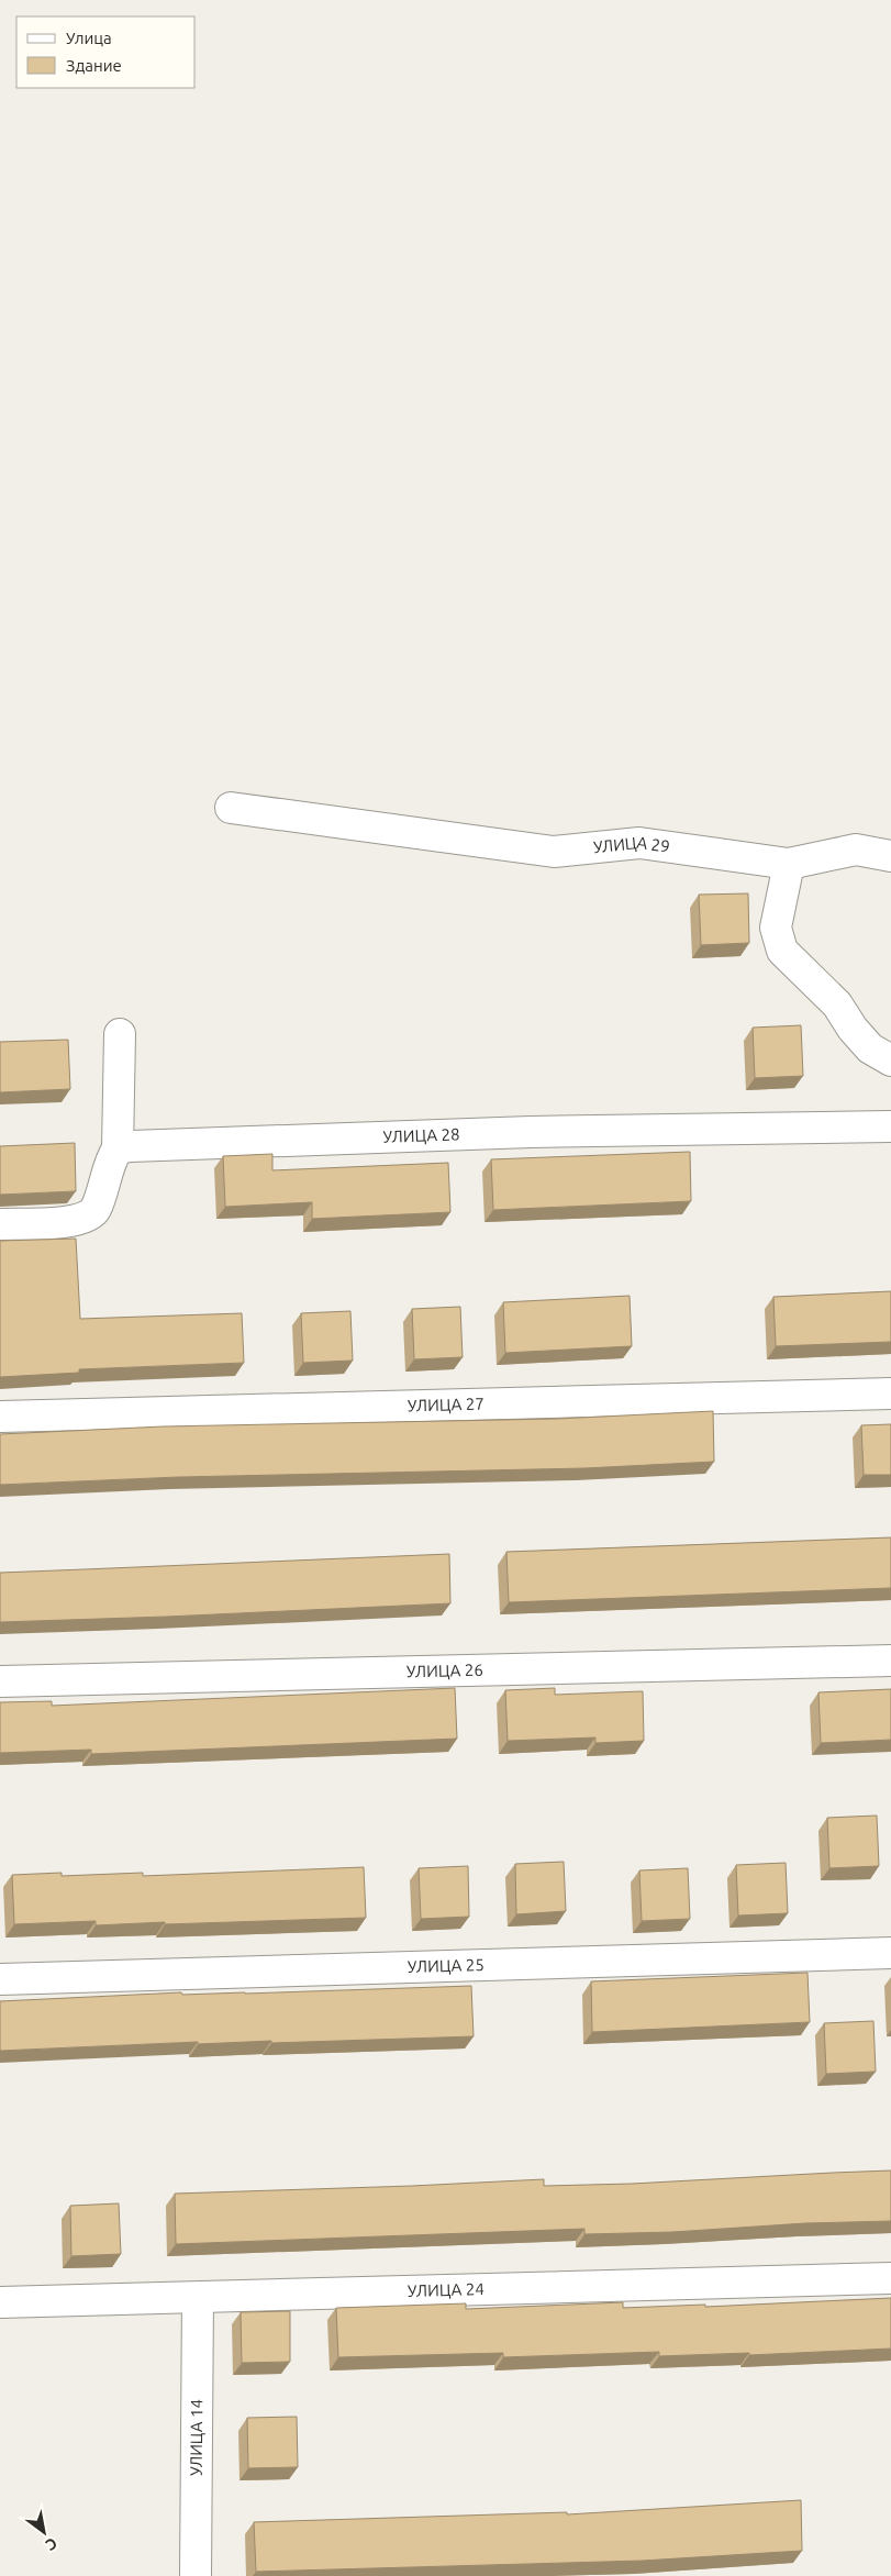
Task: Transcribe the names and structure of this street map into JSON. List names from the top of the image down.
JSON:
{
  "streets": {
    "street": [
      "УЛИЦА 29",
      "УЛИЦА 28",
      "УЛИЦА 27",
      "УЛИЦА 26",
      "УЛИЦА 25",
      "УЛИЦА 24",
      "УЛИЦА 14"
    ]
  },
  "crossings": [
    ["УЛИЦА 24", "УЛИЦА 14"]
  ],
  "legend": ["Улица", "Здание"],
  "north": "bottom right"
}
